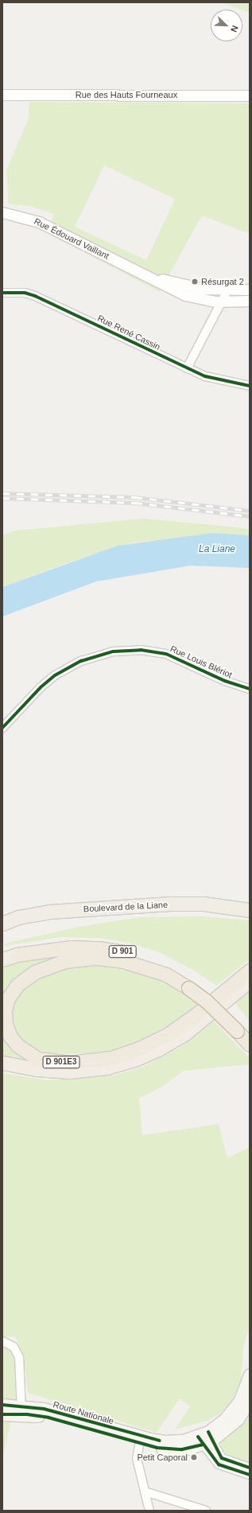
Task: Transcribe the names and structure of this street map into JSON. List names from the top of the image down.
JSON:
{
  "streets": {
    "highway": ["D 901", "D 901E3"],
    "main road": ["Boulevard de la Liane", "Route Nationale"],
    "street": [
      "Rue des Hauts Fourneaux",
      "Rue Édouard Vaillant",
      "Rue René Cassin",
      "Rue Louis Blériot"
    ]
  },
  "crossings": [
    ["D 901", "D 901E3"]
  ],
  "water": ["La Liane"],
  "places": ["Résurgat 2", "Petit Caporal"],
  "north": "bottom right"
}
